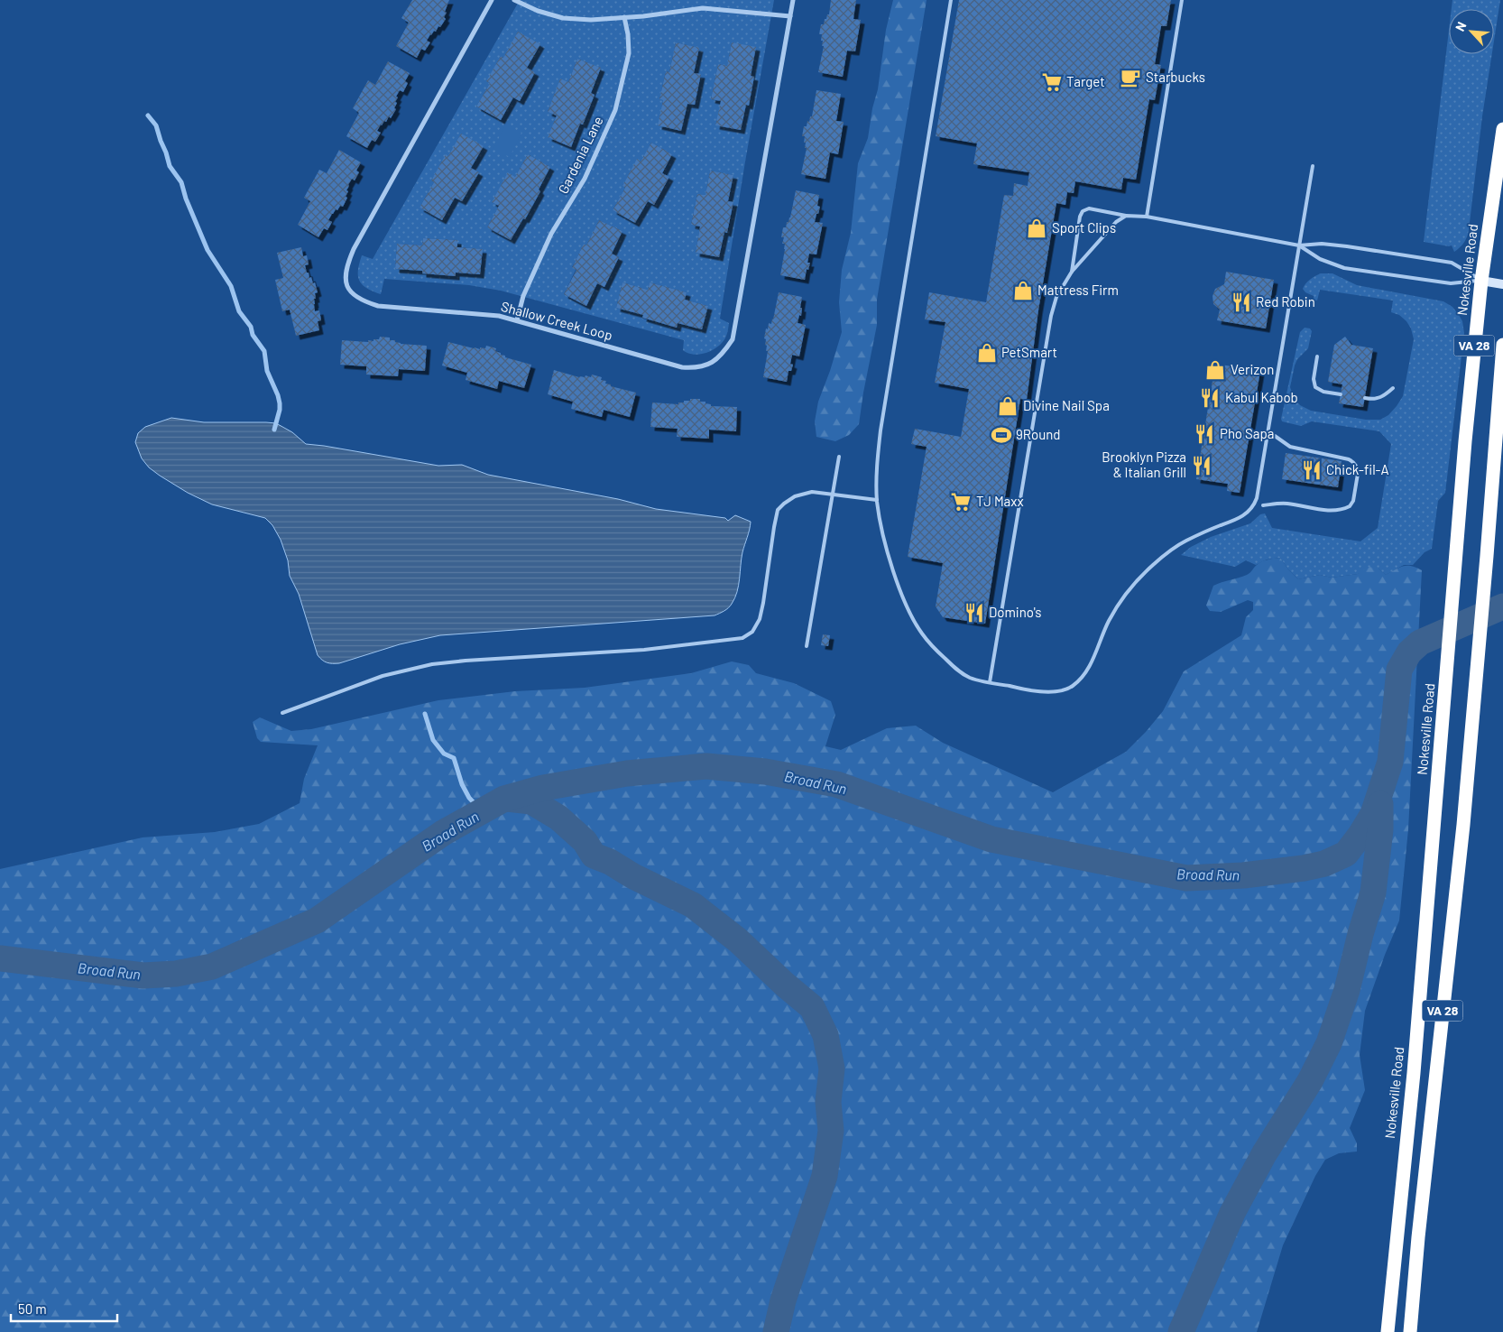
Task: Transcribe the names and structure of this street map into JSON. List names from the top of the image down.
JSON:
{
  "streets": {
    "highway": ["Nokesville Road", "VA 28"],
    "street": ["Gardenia Lane", "Shallow Creek Loop"]
  },
  "crossings": [
    ["Gardenia Lane", "Shallow Creek Loop"]
  ],
  "water": ["Broad Run"],
  "places": {
    "cafe": ["Starbucks"],
    "supermarket": ["Target", "TJ Maxx"],
    "shop": [
      "Sport Clips",
      "Mattress Firm",
      "PetSmart",
      "Verizon",
      "Divine Nail Spa"
    ],
    "restaurant": [
      "Red Robin",
      "Kabul Kabob",
      "Pho Sapa",
      "Brooklyn Pizza & Italian Grill",
      "Chick-fil-A",
      "Domino's"
    ],
    "sports": ["9Round"]
  },
  "scale_bar": "50 m",
  "north": "top left"
}
